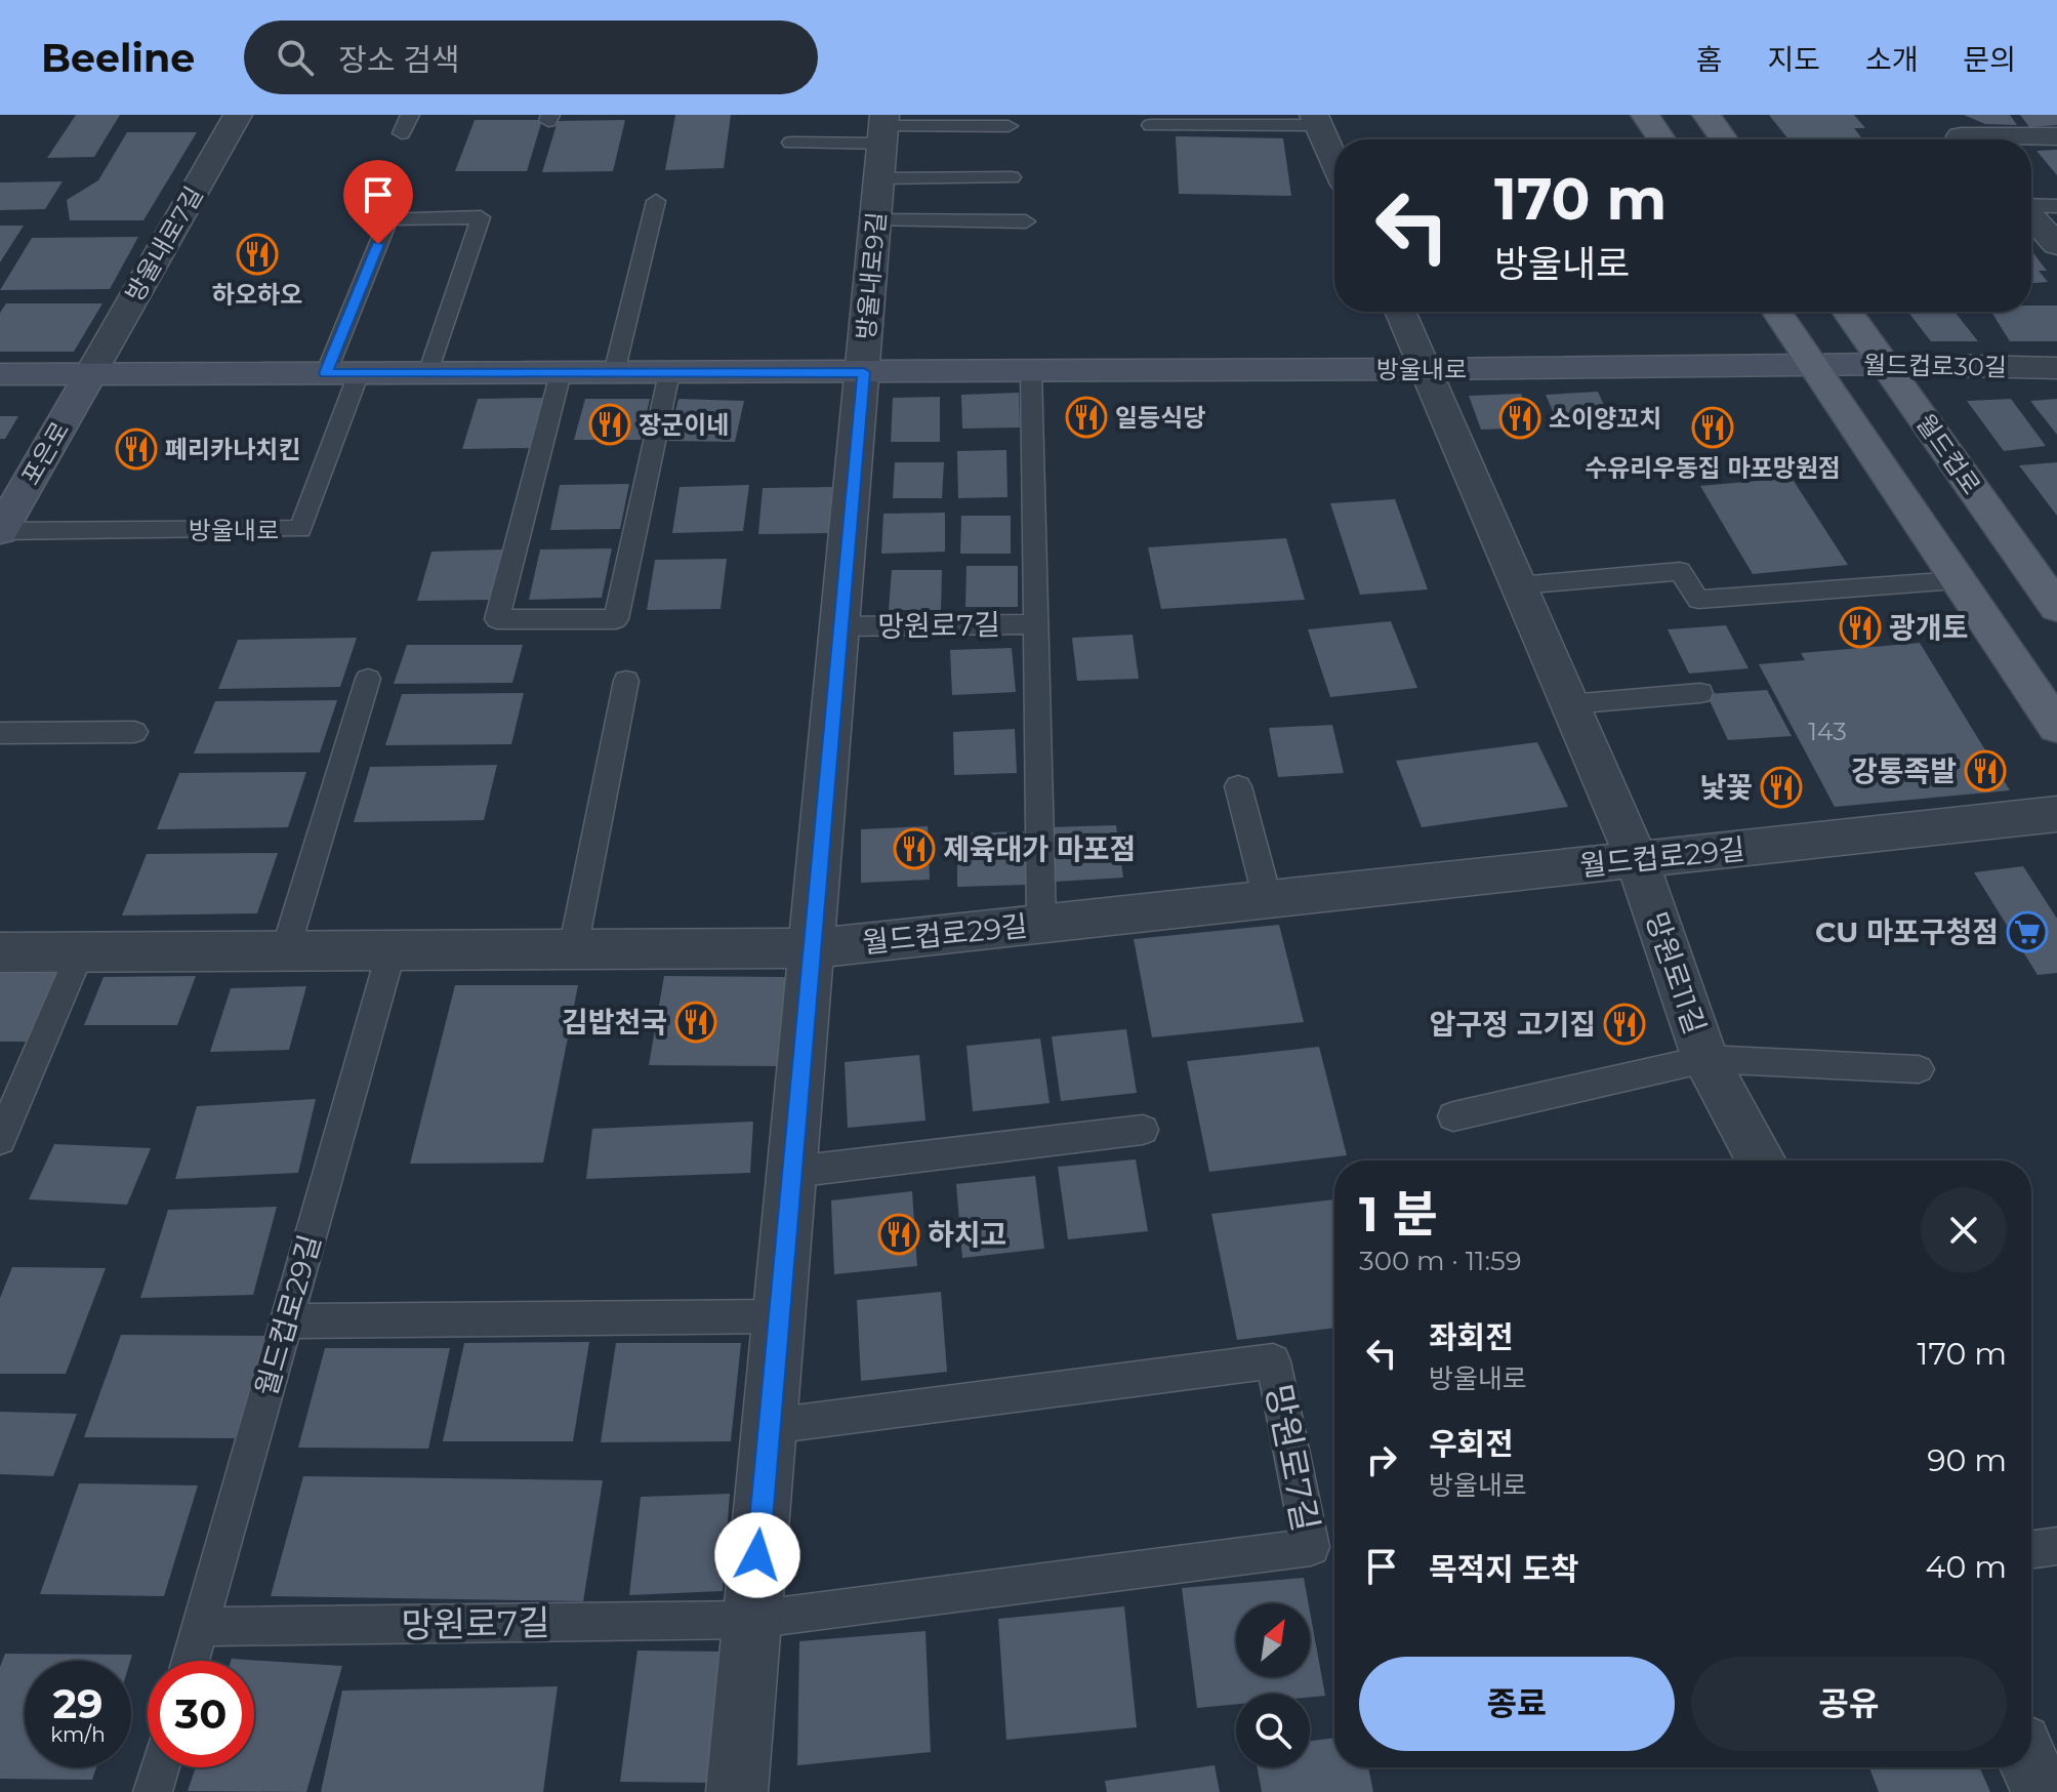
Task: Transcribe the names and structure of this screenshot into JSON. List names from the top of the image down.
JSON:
{
  "streets": {
    "main road": ["월드컵로"],
    "street": [
      "방울내로7길",
      "방울내로9길",
      "월드컵로30길",
      "방울내로",
      "포은로",
      "망원로7길",
      "월드컵로29길",
      "망원로11길"
    ]
  },
  "crossings": [
    ["방울내로7길", "방울내로"],
    ["방울내로7길", "포은로"],
    ["방울내로9길", "방울내로"],
    ["방울내로9길", "망원로7길"],
    ["월드컵로30길", "방울내로"],
    ["월드컵로30길", "월드컵로"],
    ["방울내로", "포은로"],
    ["방울내로", "망원로7길"],
    ["방울내로", "망원로11길"],
    ["망원로7길", "월드컵로29길"],
    ["월드컵로29길", "망원로11길"]
  ],
  "places": {
    "restaurant": [
      "하오하오",
      "일등식당",
      "소이양꼬치",
      "장군이네",
      "수유리우동집 마포망원점",
      "페리카나치킨",
      "광개토",
      "강통족발",
      "낯꽃",
      "제육대가 마포점",
      "김밥천국",
      "압구정 고기집",
      "하치고"
    ],
    "supermarket": ["CU 마포구청점"]
  },
  "house_numbers": ["143"],
  "north": "top right",
  "page": {
    "header": "Beeline",
    "search": "장소 검색",
    "nav": [
      "홈",
      "지도",
      "소개",
      "문의"
    ],
    "turn": ["170 m", "방울내로"],
    "heading": ["1 분", "300 m · 11:59"],
    "list": [
      {
        "name": "좌회전",
        "note": "방울내로",
        "value": "170 m"
      },
      {
        "name": "우회전",
        "note": "방울내로",
        "value": "90 m"
      },
      {
        "name": "목적지 도착",
        "value": "40 m"
      }
    ],
    "buttons": ["종료", "공유"],
    "speed": "29 km/h",
    "limit": "30"
  }
}
